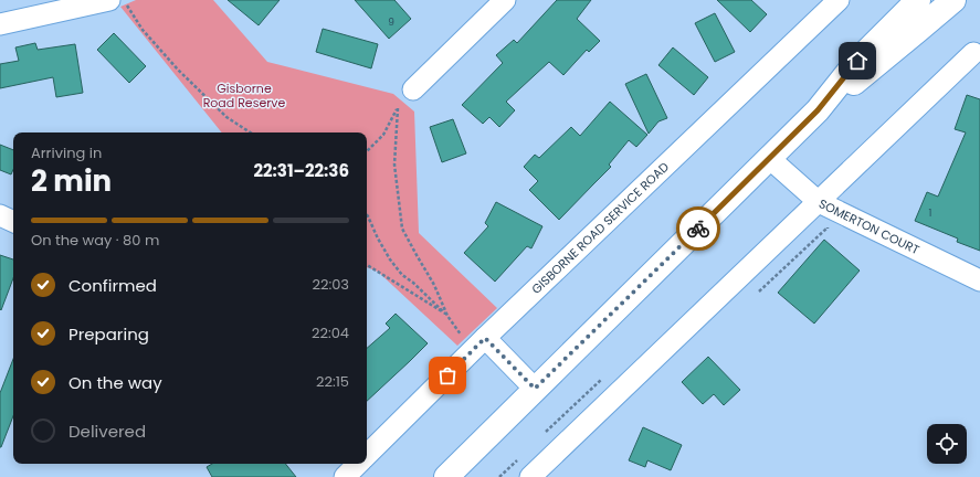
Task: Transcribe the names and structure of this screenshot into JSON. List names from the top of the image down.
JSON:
{
  "streets": {
    "street": ["SOMERTON COURT", "GISBORNE ROAD SERVICE ROAD"]
  },
  "parks": ["Gisborne Road Reserve"],
  "house_numbers": ["9", "1"],
  "page": {
    "heading": ["2 min", "Arriving in", "22:31–22:36"],
    "bar": "On the way · 80 m",
    "list": [
      ["Confirmed", "22:03"],
      ["Preparing", "22:04"],
      ["On the way", "22:15"],
      "Delivered"
    ]
  }
}
